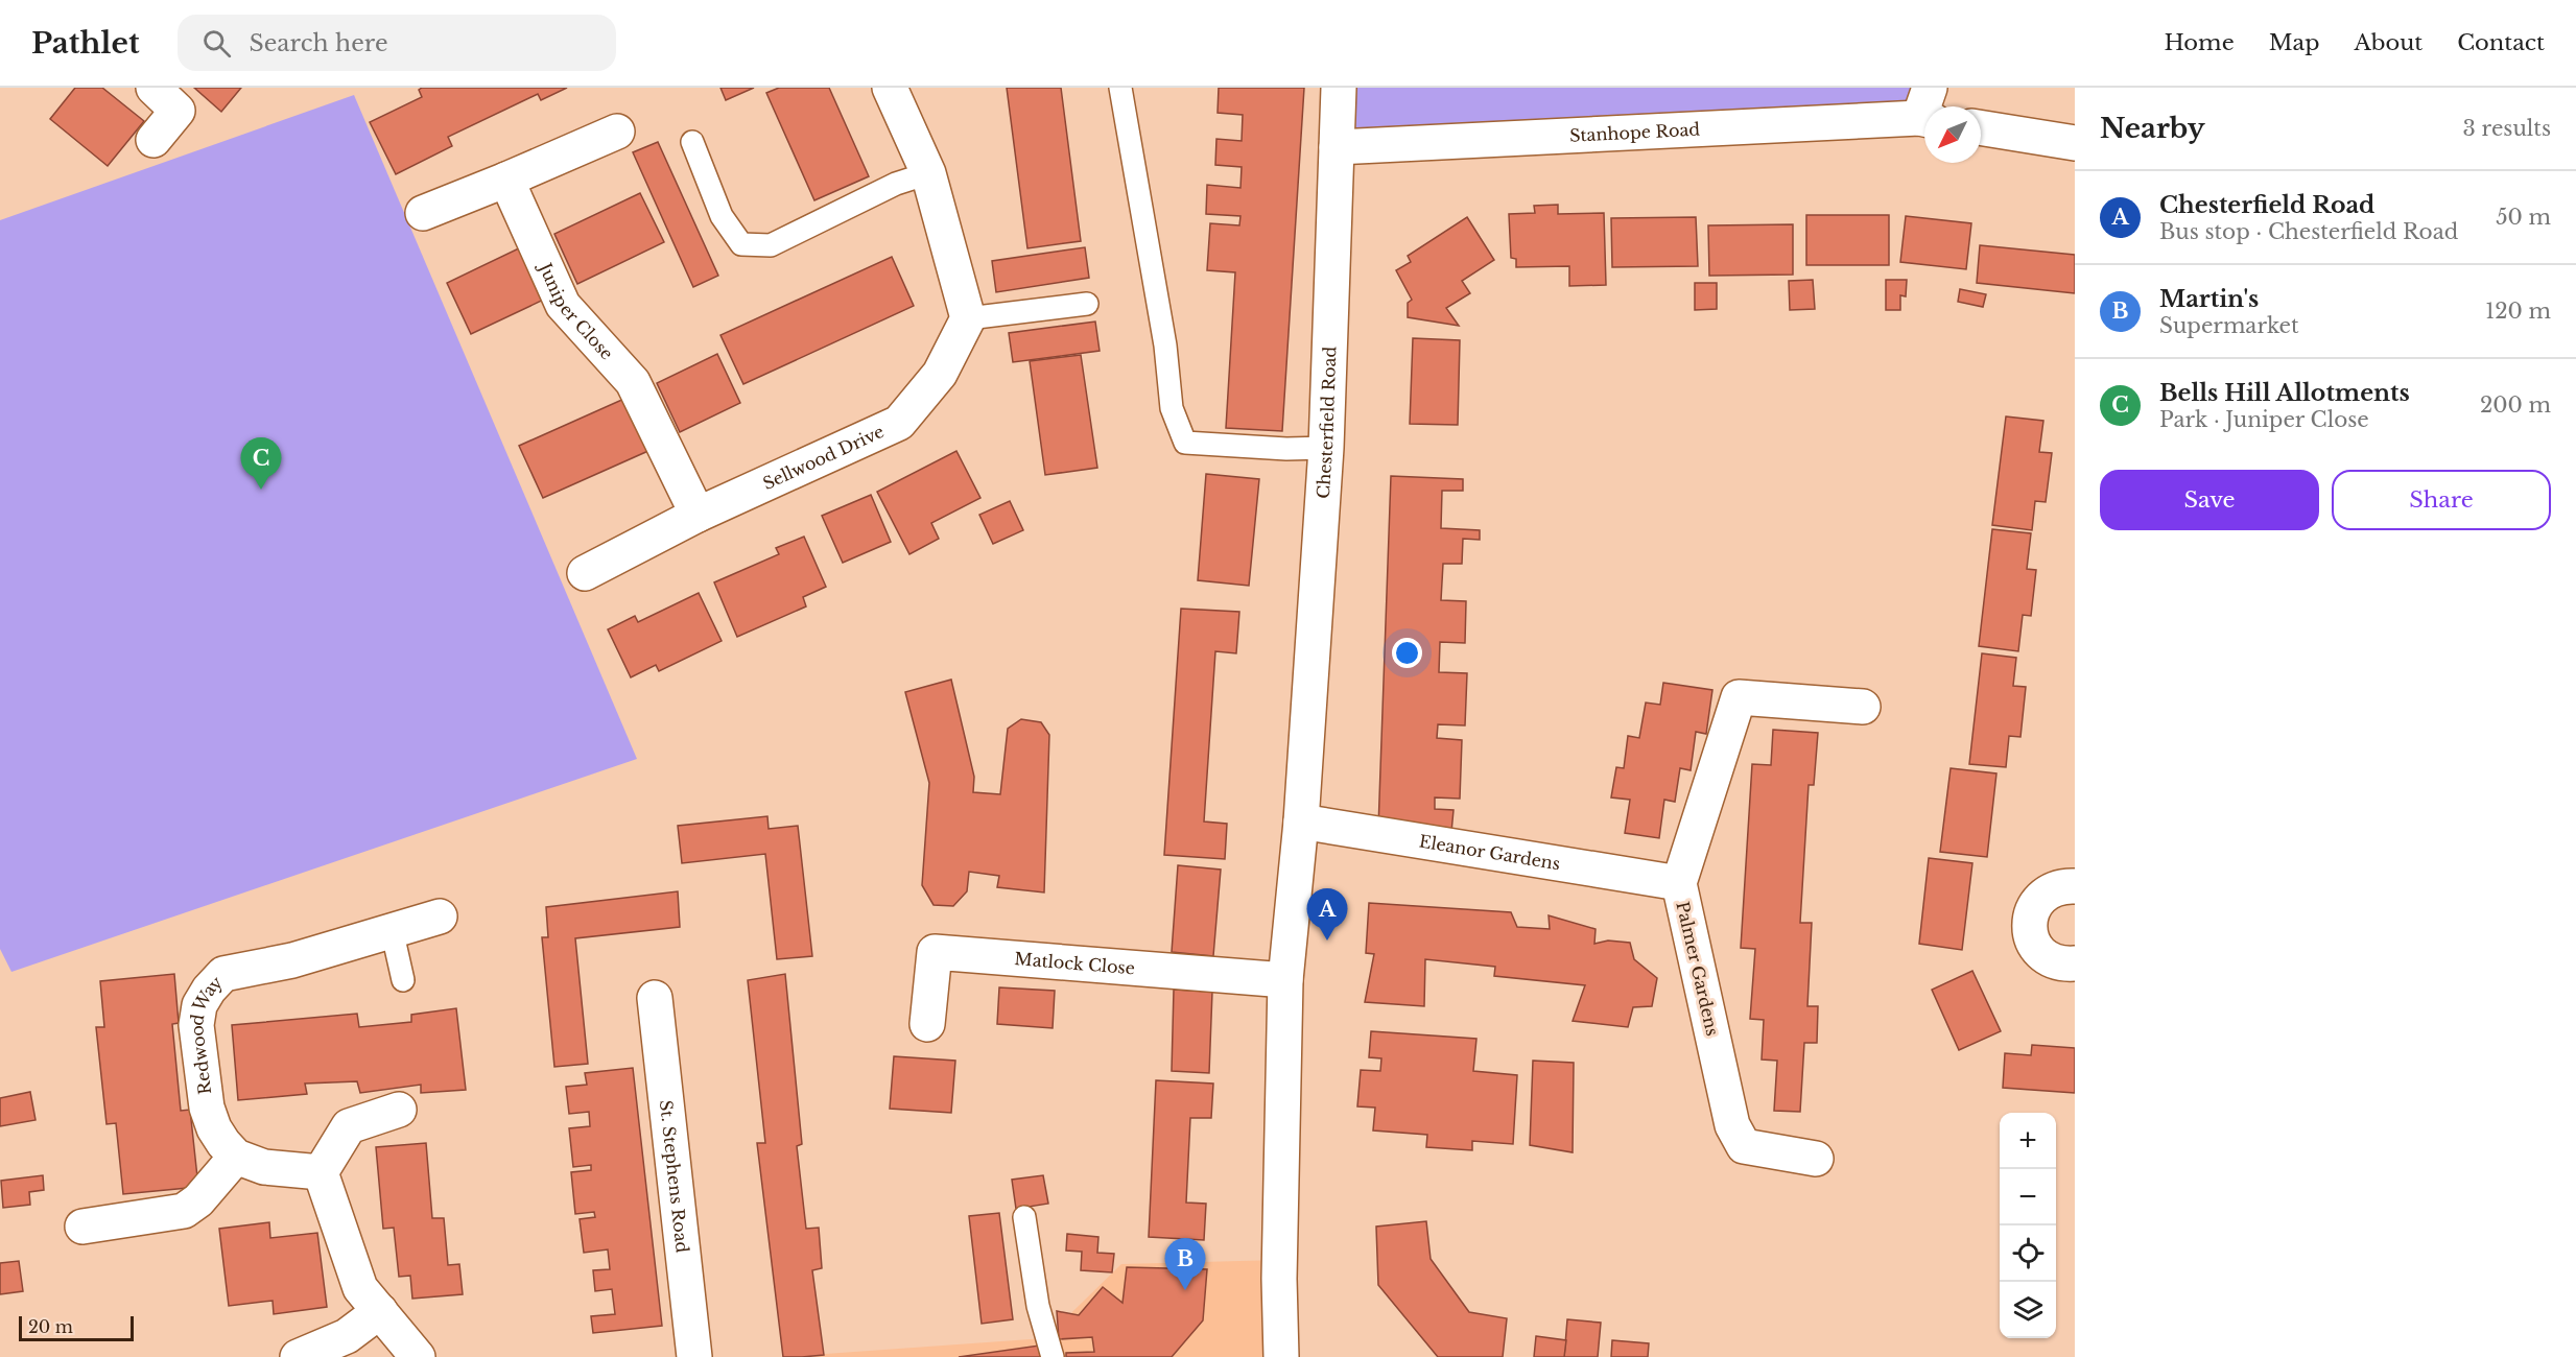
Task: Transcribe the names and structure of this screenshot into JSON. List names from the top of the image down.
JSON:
{
  "streets": {
    "street": [
      "Stanhope Road",
      "Juniper Close",
      "Chesterfield Road",
      "Sellwood Drive",
      "Eleanor Gardens",
      "Matlock Close",
      "Palmer Gardens",
      "Redwood Way",
      "St. Stephens Road"
    ]
  },
  "crossings": [
    ["Stanhope Road", "Chesterfield Road"],
    ["Juniper Close", "Sellwood Drive"],
    ["Chesterfield Road", "Eleanor Gardens"],
    ["Chesterfield Road", "Matlock Close"],
    ["Eleanor Gardens", "Palmer Gardens"]
  ],
  "scale_bar": "20 m",
  "north": "bottom left",
  "page": {
    "header": "Pathlet",
    "search": "Search here",
    "nav": [
      "Home",
      "Map",
      "About",
      "Contact"
    ],
    "heading": ["Nearby", "3 results"],
    "list": [
      {
        "mark": "A",
        "name": "Chesterfield Road",
        "note": "Bus stop · Chesterfield Road",
        "value": "50 m"
      },
      {
        "mark": "B",
        "name": "Martin's",
        "note": "Supermarket",
        "value": "120 m"
      },
      {
        "mark": "C",
        "name": "Bells Hill Allotments",
        "note": "Park · Juniper Close",
        "value": "200 m"
      }
    ],
    "pins": ["C", "A", "B"],
    "buttons": ["Save", "Share"],
    "map_buttons": ["+", "−"],
    "scale": "20 m"
  }
}
